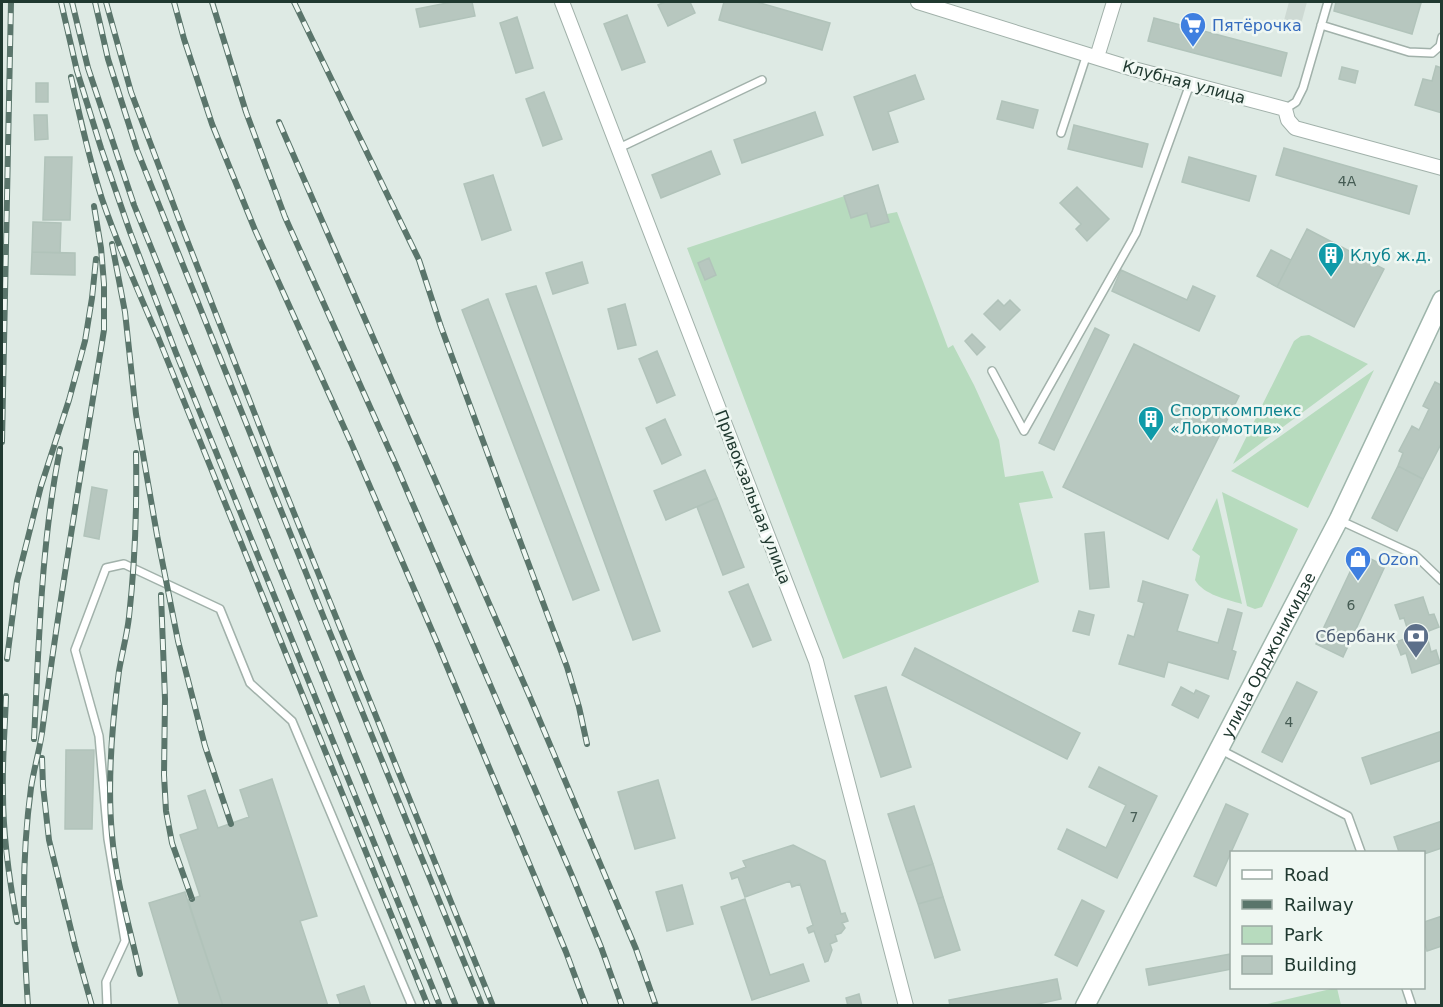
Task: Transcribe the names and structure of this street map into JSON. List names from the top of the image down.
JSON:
{
  "streets": {
    "street": ["Клубная улица", "Привокзальная улица", "улица Орджоникидзе"]
  },
  "places": {
    "supermarket": ["Пятёрочка"],
    "building": ["Клуб ж.д.", "Спорткомплекс «Локомотив»"],
    "shop": ["Ozon"],
    "bank": ["Сбербанк"]
  },
  "house_numbers": [
    "4А",
    "6",
    "4",
    "7"
  ],
  "legend": [
    "Road",
    "Railway",
    "Park",
    "Building"
  ]
}
